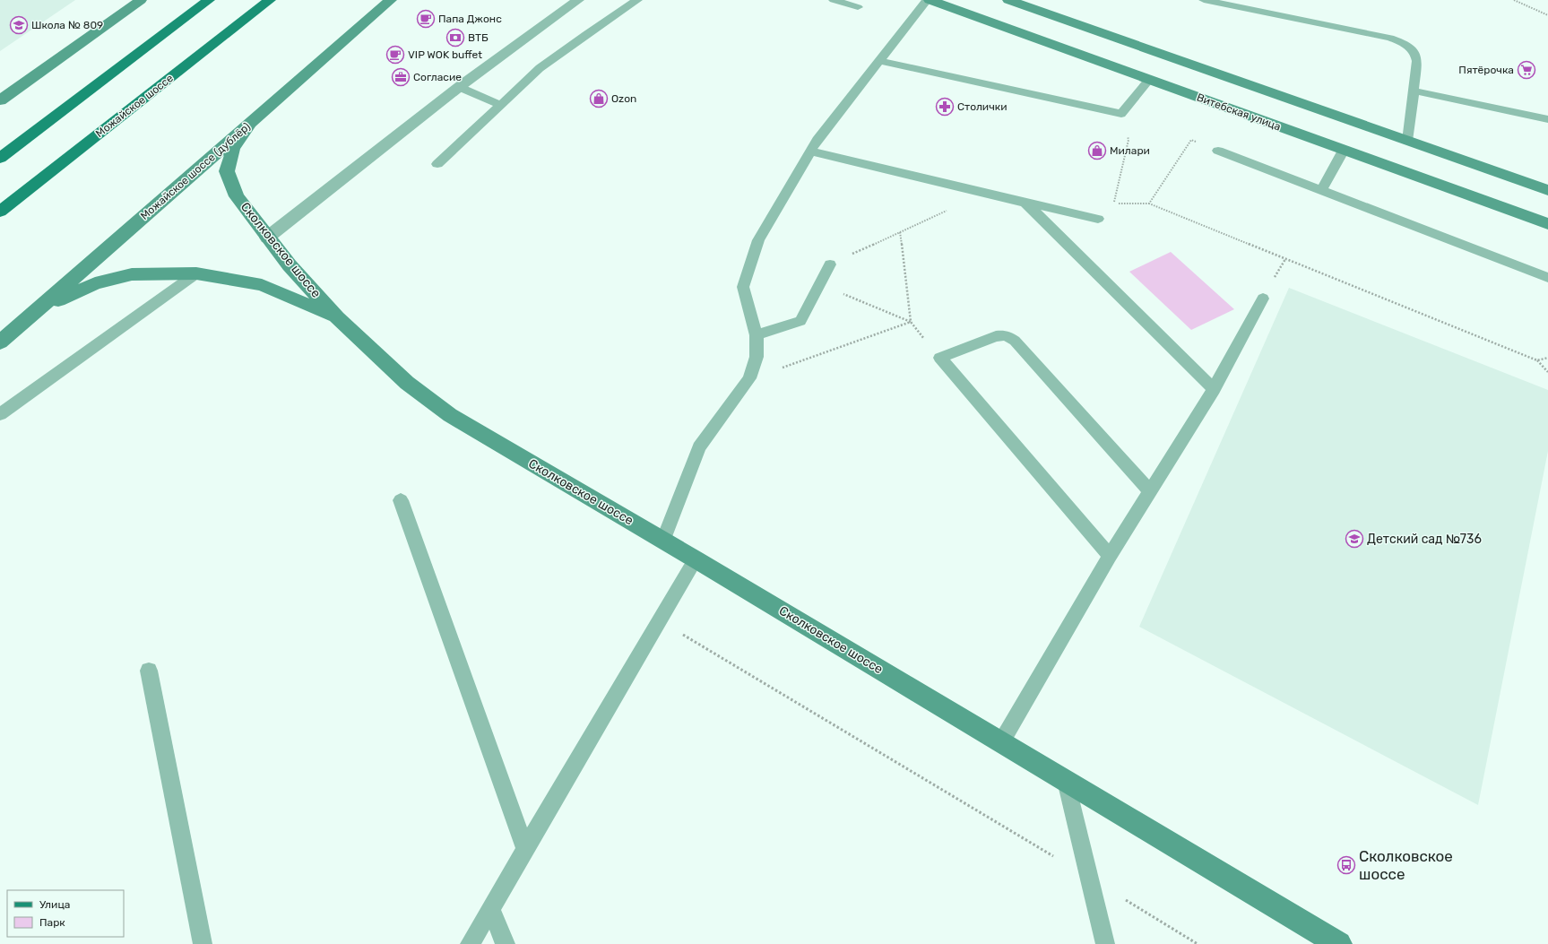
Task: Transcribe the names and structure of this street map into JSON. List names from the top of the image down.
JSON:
{
  "streets": {
    "main road": [
      "Можайское шоссе",
      "Витебская улица",
      "Можайское шоссе (дублёр)",
      "Сколковское шоссе"
    ]
  },
  "crossings": [
    ["Можайское шоссе (дублёр)", "Сколковское шоссе"]
  ],
  "places": {
    "cafe": ["Папа Джонс", "VIP WOK buffet"],
    "school or university": ["Школа № 809", "Детский сад №736"],
    "bank": ["ВТБ"],
    "supermarket": ["Пятёрочка"],
    "office": ["Согласие"],
    "shop": ["Ozon", "Милари"],
    "pharmacy": ["Столички"],
    "bus stop": ["Сколковское шоссе"]
  },
  "legend": ["Улица", "Парк"]
}
